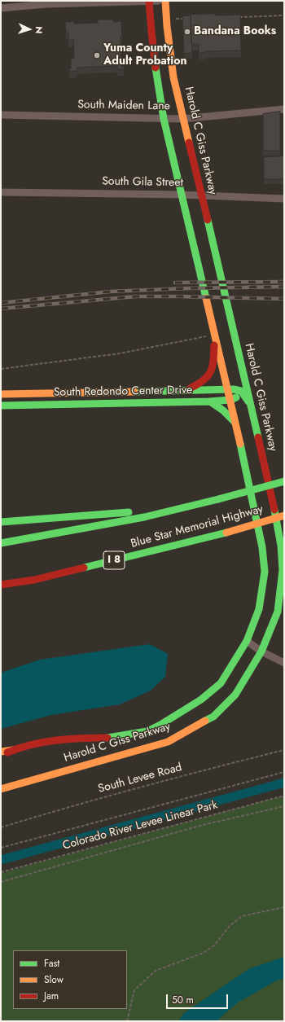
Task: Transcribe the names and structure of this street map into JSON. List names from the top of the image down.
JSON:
{
  "streets": {
    "main road": [
      "Harold C Giss Parkway",
      "South Redondo Center Drive",
      "Blue Star Memorial Highway",
      "I 8"
    ],
    "street": ["South Maiden Lane", "South Gila Street"],
    "path": ["South Levee Road", "Colorado River Levee Linear Park"]
  },
  "crossings": [
    ["South Maiden Lane", "Harold C Giss Parkway"],
    ["Harold C Giss Parkway", "South Gila Street"],
    ["Harold C Giss Parkway", "South Redondo Center Drive"]
  ],
  "places": ["Bandana Books", "Yuma County Adult Probation"],
  "legend": ["Fast", "Slow", "Jam"],
  "scale_bar": "50 m",
  "north": "right"
}
